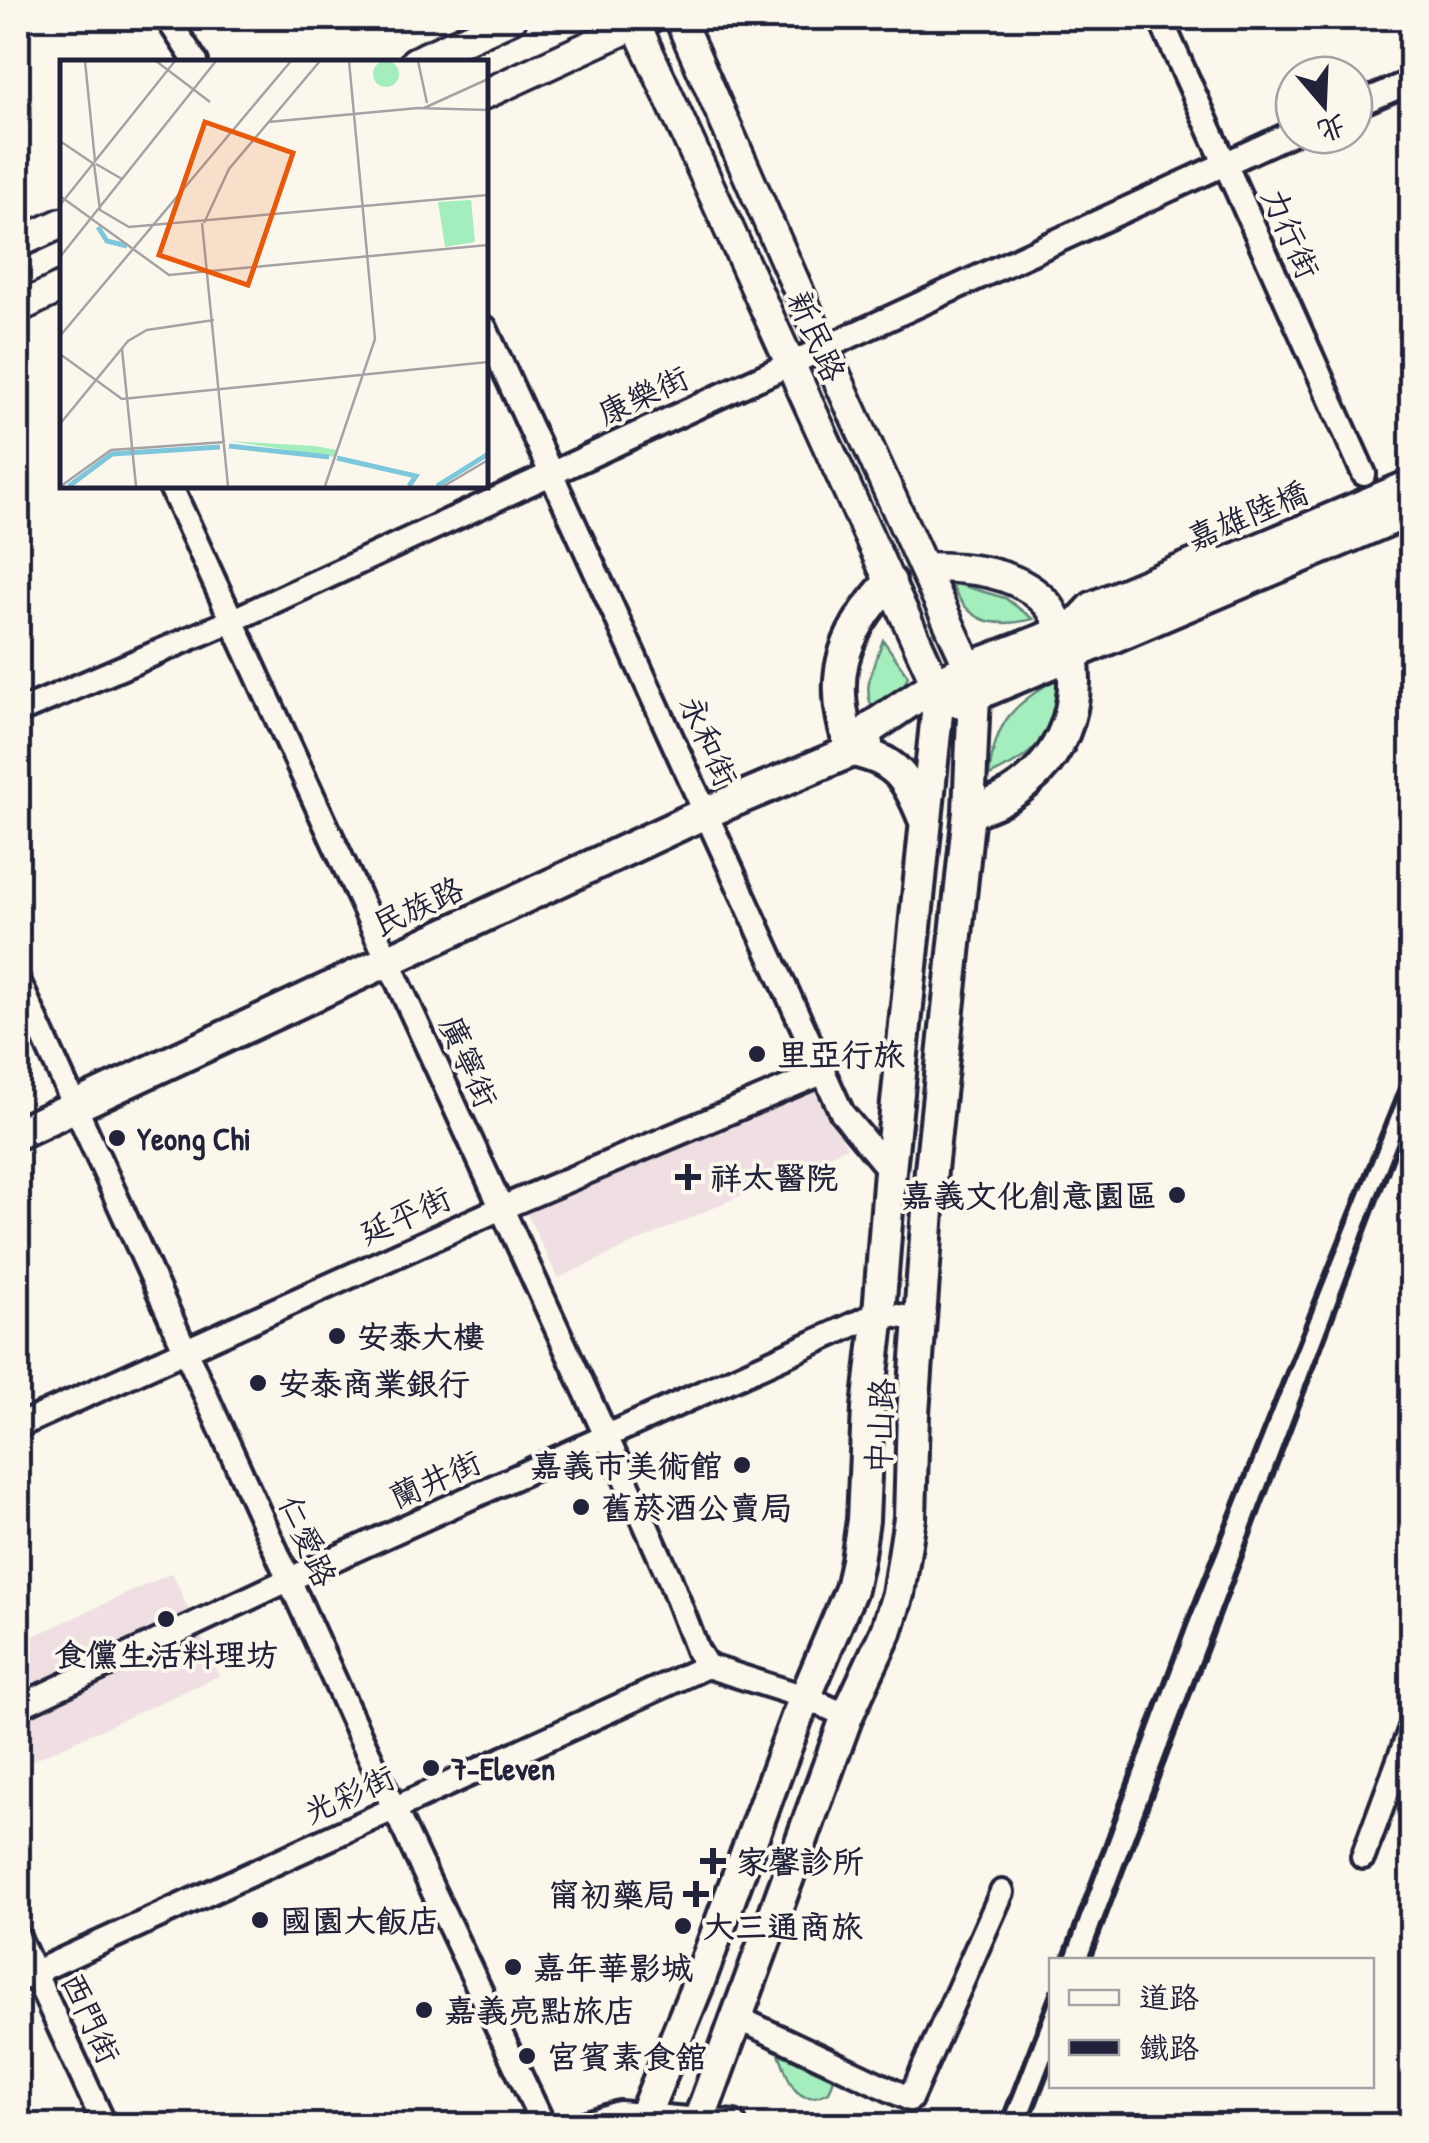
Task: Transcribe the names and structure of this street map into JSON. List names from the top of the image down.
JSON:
{
  "streets": {
    "main road": ["嘉雄陸橋", "民族路", "中山路"],
    "street": [
      "力行街",
      "新民路",
      "康樂街",
      "永和街",
      "廣寧街",
      "延平街",
      "蘭井街",
      "仁愛路",
      "光彩街",
      "西門街"
    ]
  },
  "crossings": [
    ["力行街", "康樂街"],
    ["新民路", "康樂街"],
    ["新民路", "民族路"],
    ["新民路", "中山路"],
    ["康樂街", "永和街"],
    ["康樂街", "廣寧街"],
    ["嘉雄陸橋", "民族路"],
    ["永和街", "民族路"],
    ["永和街", "延平街"],
    ["永和街", "中山路"],
    ["民族路", "廣寧街"],
    ["民族路", "中山路"],
    ["民族路", "仁愛路"],
    ["廣寧街", "延平街"],
    ["廣寧街", "蘭井街"],
    ["廣寧街", "光彩街"],
    ["延平街", "仁愛路"],
    ["中山路", "蘭井街"],
    ["蘭井街", "仁愛路"],
    ["仁愛路", "光彩街"],
    ["光彩街", "西門街"]
  ],
  "places": {
    "other": [
      "里亞行旅",
      "Yeong Chi",
      "嘉義文化創意園區",
      "安泰大樓",
      "安泰商業銀行",
      "嘉義市美術館",
      "舊菸酒公賣局",
      "食儻生活料理坊",
      "7-Eleven",
      "國園大飯店",
      "大三通商旅",
      "嘉年華影城",
      "嘉義亮點旅店",
      "宮賓素食舘"
    ],
    "health": ["祥太醫院", "家馨診所", "甯初藥局"]
  },
  "legend": ["道路", "鐵路"],
  "north": "bottom"
}
